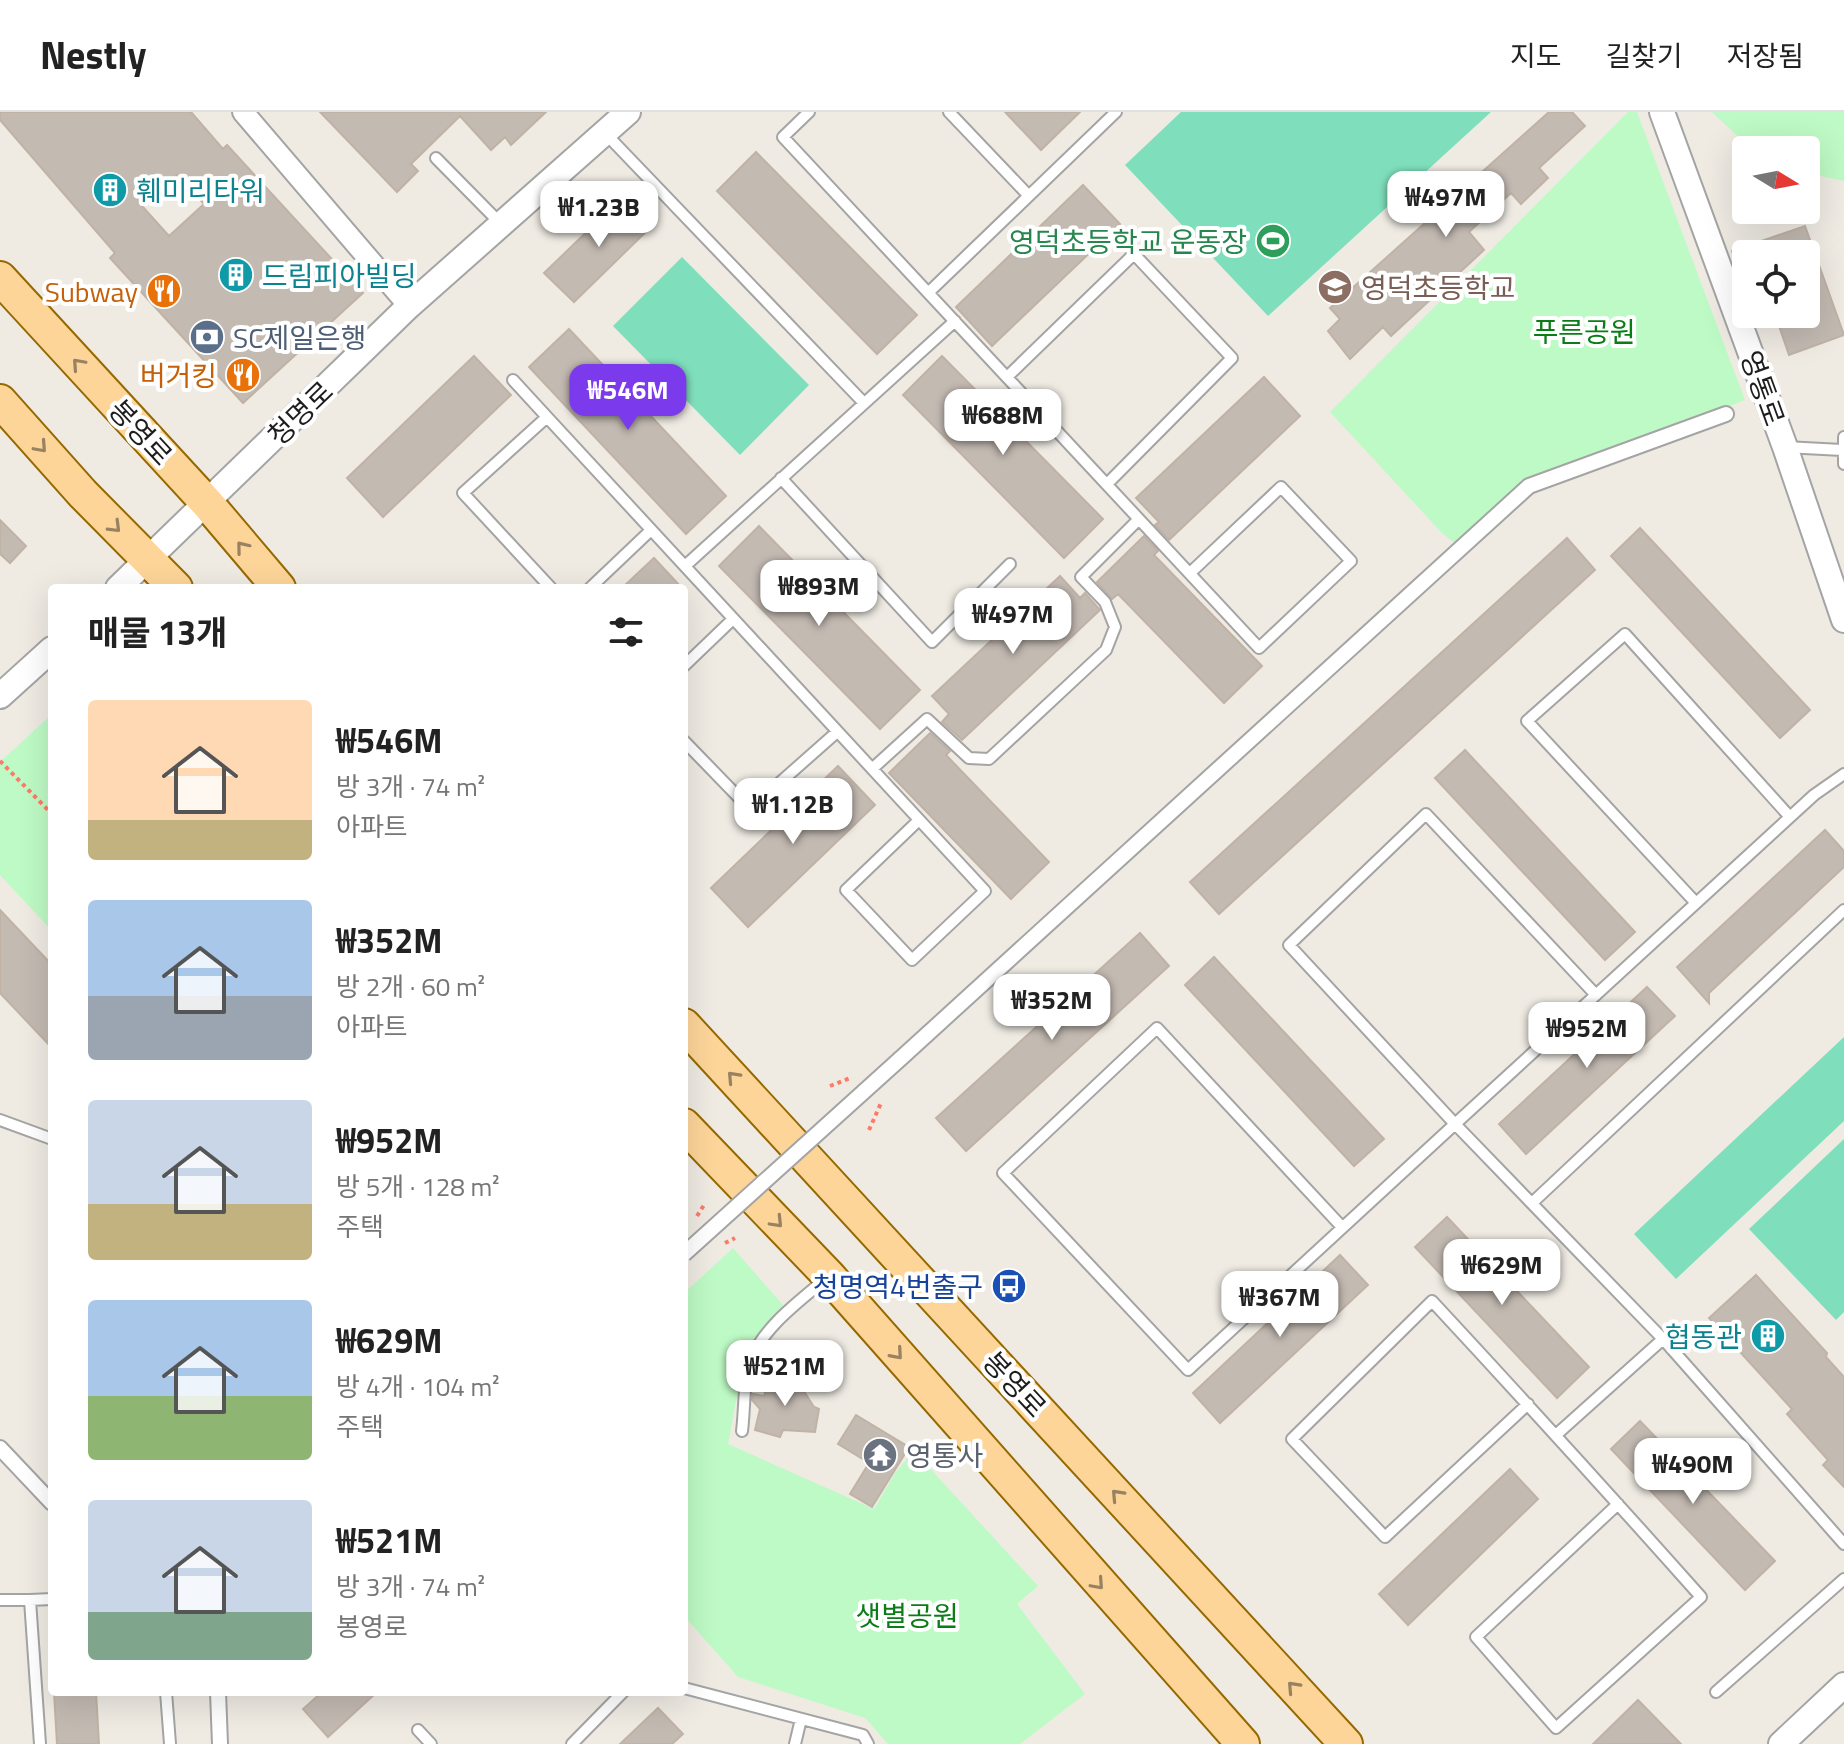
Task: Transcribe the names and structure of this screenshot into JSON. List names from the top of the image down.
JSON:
{
  "streets": {
    "main road": ["봉영로"],
    "street": ["영통로", "청명로"]
  },
  "crossings": [
    ["청명로", "봉영로"]
  ],
  "parks": ["푸른공원", "샛별공원"],
  "places": {
    "building": ["훼미리타워", "드림피아빌딩", "협동관"],
    "sports": ["영덕초등학교 운동장"],
    "school or university": ["영덕초등학교"],
    "restaurant": ["Subway", "버거킹"],
    "bank": ["SC제일은행"],
    "bus stop": ["청명역4번출구"],
    "temple": ["영통사"]
  },
  "north": "right",
  "page": {
    "header": "Nestly",
    "nav": ["지도", "길찾기", "저장됨"],
    "price": [
      "₩497M",
      "₩1.23B",
      "₩546M",
      "₩688M",
      "₩893M",
      "₩497M",
      "₩1.12B",
      "₩352M",
      "₩952M",
      "₩629M",
      "₩367M",
      "₩521M",
      "₩490M"
    ],
    "heading": "매물 13개",
    "list": [
      {
        "name": "₩546M",
        "note": "방 3개 · 74 m² · 아파트"
      },
      {
        "name": "₩352M",
        "note": "방 2개 · 60 m² · 아파트"
      },
      {
        "name": "₩952M",
        "note": "방 5개 · 128 m² · 주택"
      },
      {
        "name": "₩629M",
        "note": "방 4개 · 104 m² · 주택"
      },
      {
        "name": "₩521M",
        "note": "방 3개 · 74 m² · 봉영로"
      }
    ]
  }
}
